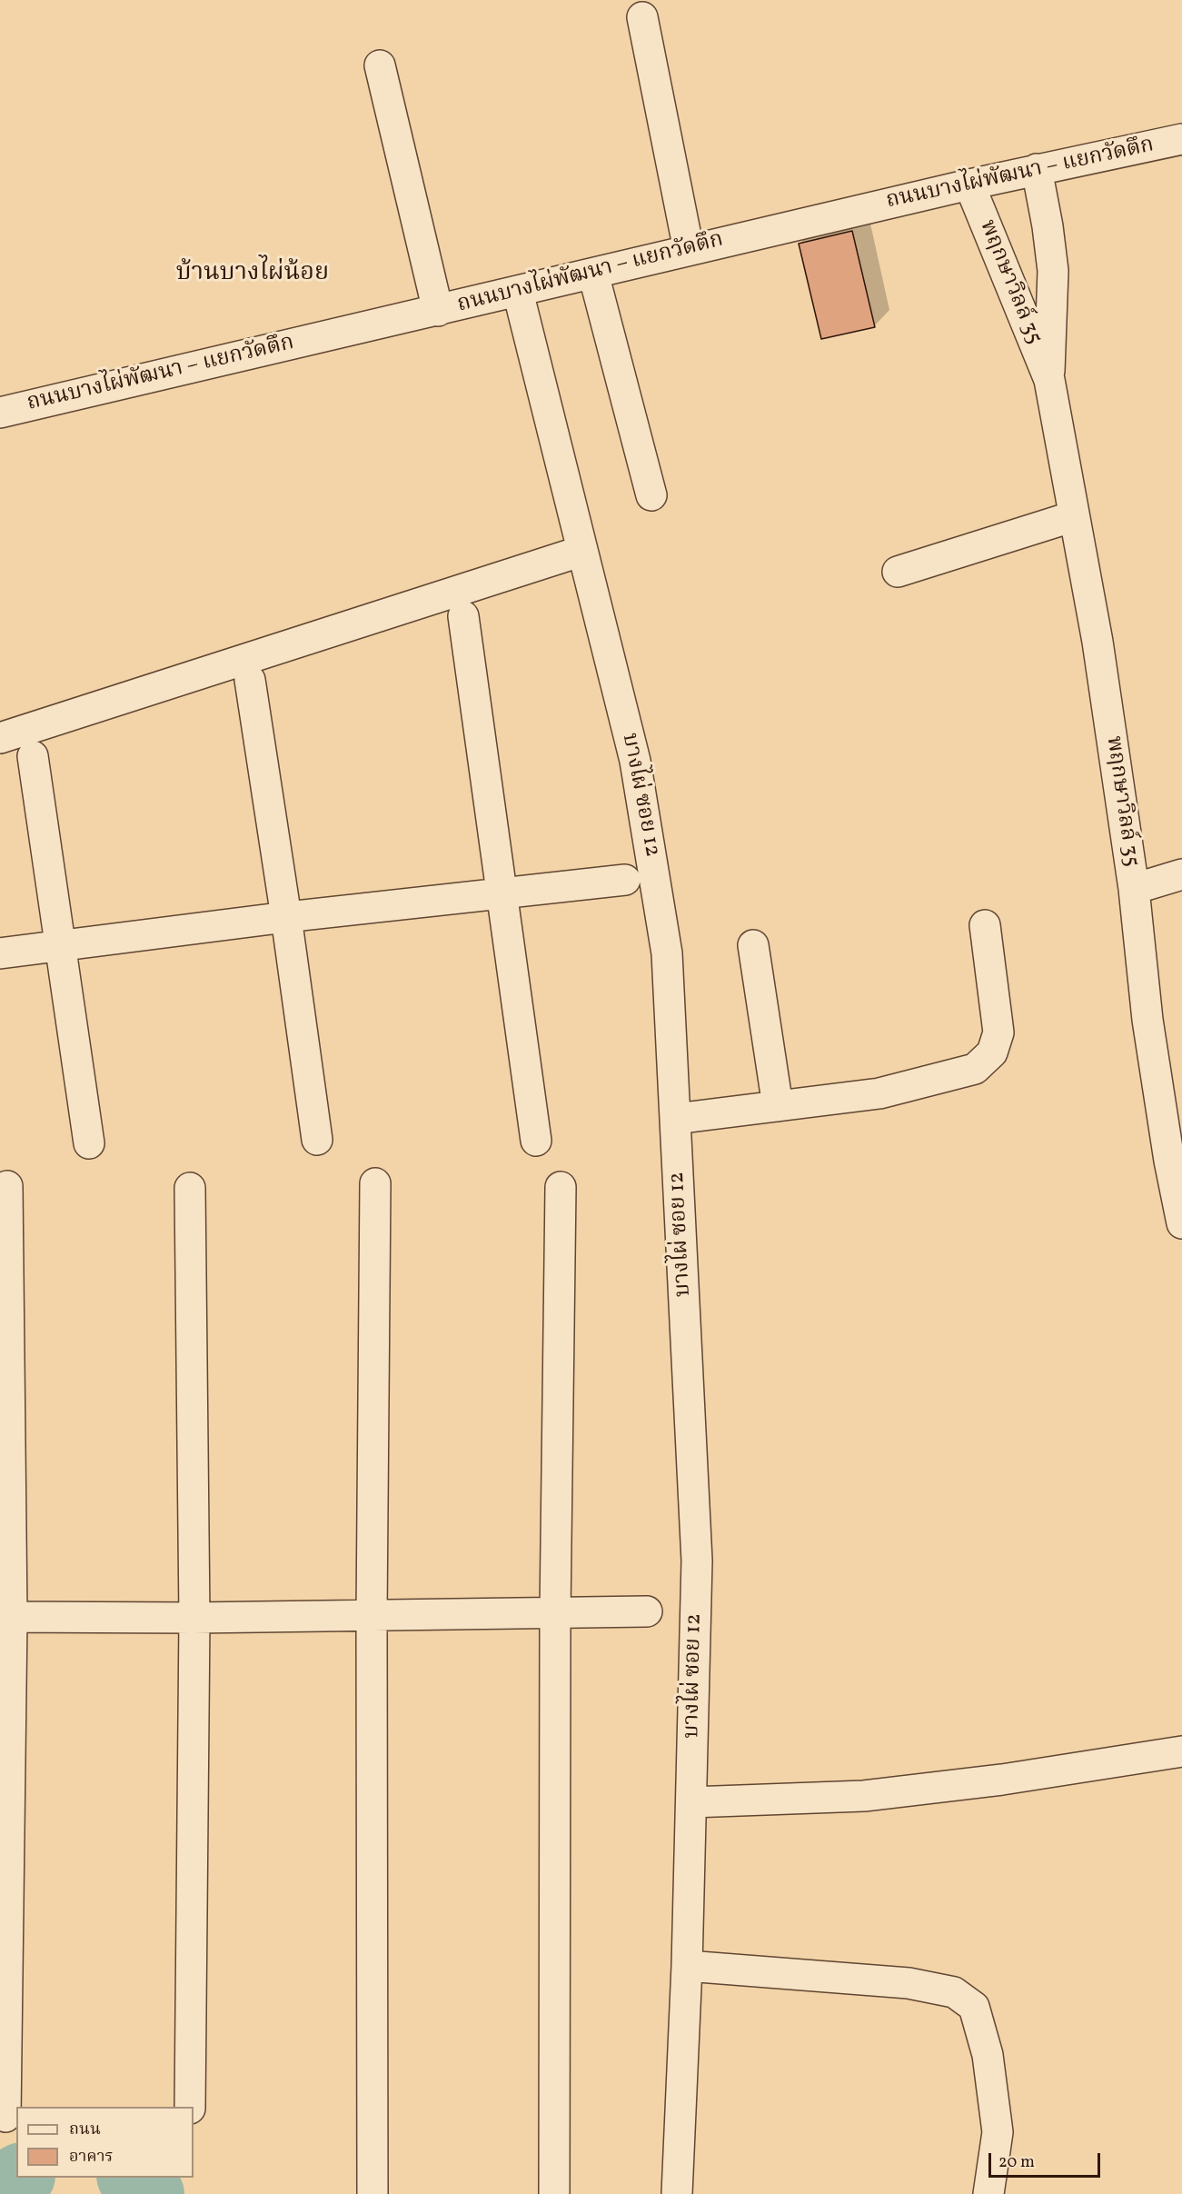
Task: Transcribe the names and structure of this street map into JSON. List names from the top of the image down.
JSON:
{
  "streets": {
    "street": ["ถนนบางไผ่พัฒนา – แยกวัดตึก", "พฤกษาวิลล์ 35", "บางไผ่ ซอย 12"]
  },
  "crossings": [
    ["ถนนบางไผ่พัฒนา – แยกวัดตึก", "พฤกษาวิลล์ 35"],
    ["ถนนบางไผ่พัฒนา – แยกวัดตึก", "บางไผ่ ซอย 12"]
  ],
  "districts": ["บ้านบางไผ่น้อย"],
  "legend": ["ถนน", "อาคาร"],
  "scale_bar": "20 m"
}
